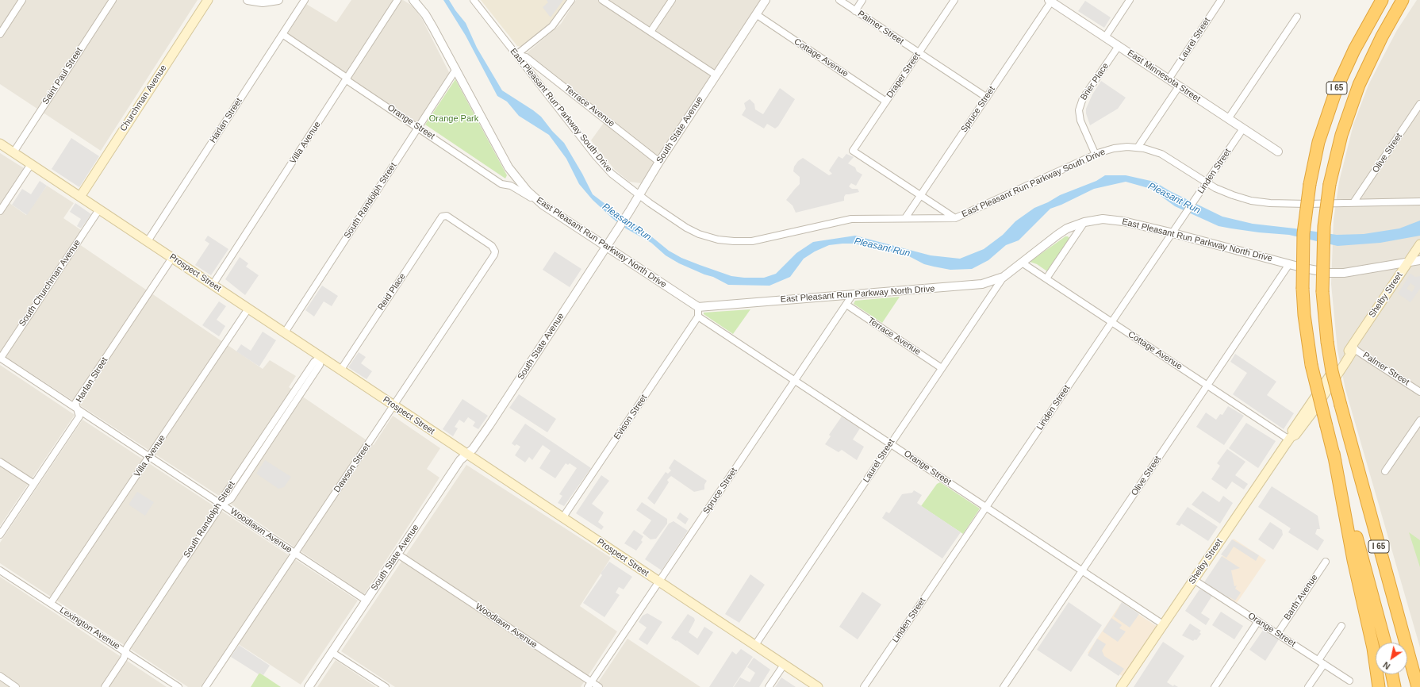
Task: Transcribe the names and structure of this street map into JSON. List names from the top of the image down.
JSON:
{
  "streets": {
    "highway": ["I 65"],
    "main road": ["Churchman Avenue", "Prospect Street", "Shelby Street"],
    "street": [
      "Palmer Street",
      "Laurel Street",
      "Cottage Avenue",
      "Draper Street",
      "Saint Paul Street",
      "East Minnesota Street",
      "Brier Place",
      "Terrace Avenue",
      "Spruce Street",
      "East Pleasant Run Parkway South Drive",
      "Harlan Street",
      "Orange Street",
      "South State Avenue",
      "Villa Avenue",
      "Olive Street",
      "Linden Street",
      "South Randolph Street",
      "East Pleasant Run Parkway North Drive",
      "South Churchman Avenue",
      "Reid Place",
      "Evison Street",
      "Dawson Street",
      "Woodlawn Avenue",
      "Barth Avenue",
      "Lexington Avenue"
    ]
  },
  "crossings": [
    ["Palmer Street", "Draper Street"],
    ["Palmer Street", "Spruce Street"],
    ["Palmer Street", "Shelby Street"],
    ["Laurel Street", "East Minnesota Street"],
    ["Laurel Street", "Terrace Avenue"],
    ["Laurel Street", "Orange Street"],
    ["Laurel Street", "East Pleasant Run Parkway North Drive"],
    ["Laurel Street", "Prospect Street"],
    ["Cottage Avenue", "Draper Street"],
    ["Cottage Avenue", "South State Avenue"],
    ["Cottage Avenue", "Olive Street"],
    ["Cottage Avenue", "Linden Street"],
    ["Cottage Avenue", "East Pleasant Run Parkway North Drive"],
    ["Cottage Avenue", "Shelby Street"],
    ["Draper Street", "Spruce Street"],
    ["Saint Paul Street", "Prospect Street"],
    ["East Minnesota Street", "Brier Place"],
    ["East Minnesota Street", "Spruce Street"],
    ["East Minnesota Street", "Linden Street"],
    ["Brier Place", "East Pleasant Run Parkway South Drive"],
    ["Churchman Avenue", "Prospect Street"],
    ["Terrace Avenue", "Spruce Street"],
    ["Terrace Avenue", "East Pleasant Run Parkway South Drive"],
    ["Terrace Avenue", "South State Avenue"],
    ["Spruce Street", "East Pleasant Run Parkway South Drive"],
    ["Spruce Street", "Orange Street"],
    ["Spruce Street", "East Pleasant Run Parkway North Drive"],
    ["Spruce Street", "Prospect Street"],
    ["Spruce Street", "Woodlawn Avenue"],
    ["East Pleasant Run Parkway South Drive", "South State Avenue"],
    ["East Pleasant Run Parkway South Drive", "Olive Street"],
    ["East Pleasant Run Parkway South Drive", "Linden Street"],
    ["Harlan Street", "Orange Street"],
    ["Harlan Street", "Prospect Street"],
    ["Harlan Street", "Woodlawn Avenue"],
    ["Orange Street", "Villa Avenue"],
    ["Orange Street", "Olive Street"],
    ["Orange Street", "Linden Street"],
    ["Orange Street", "South Randolph Street"],
    ["Orange Street", "East Pleasant Run Parkway North Drive"],
    ["Orange Street", "Shelby Street"],
    ["Orange Street", "Evison Street"],
    ["Orange Street", "Barth Avenue"],
    ["South State Avenue", "East Pleasant Run Parkway North Drive"],
    ["South State Avenue", "Prospect Street"],
    ["South State Avenue", "Woodlawn Avenue"],
    ["Villa Avenue", "Prospect Street"],
    ["Villa Avenue", "Woodlawn Avenue"],
    ["Villa Avenue", "Lexington Avenue"],
    ["Olive Street", "East Pleasant Run Parkway North Drive"],
    ["Linden Street", "East Pleasant Run Parkway North Drive"],
    ["South Randolph Street", "East Pleasant Run Parkway North Drive"],
    ["South Randolph Street", "Prospect Street"],
    ["South Randolph Street", "Woodlawn Avenue"],
    ["South Randolph Street", "Lexington Avenue"],
    ["East Pleasant Run Parkway North Drive", "Shelby Street"],
    ["Prospect Street", "South Churchman Avenue"],
    ["Prospect Street", "Reid Place"],
    ["Prospect Street", "Evison Street"],
    ["Prospect Street", "Dawson Street"],
    ["South Churchman Avenue", "Woodlawn Avenue"],
    ["Reid Place", "Dawson Street"],
    ["Dawson Street", "Woodlawn Avenue"]
  ],
  "water": ["Pleasant Run"],
  "parks": ["Orange Park"],
  "north": "bottom left"
}
